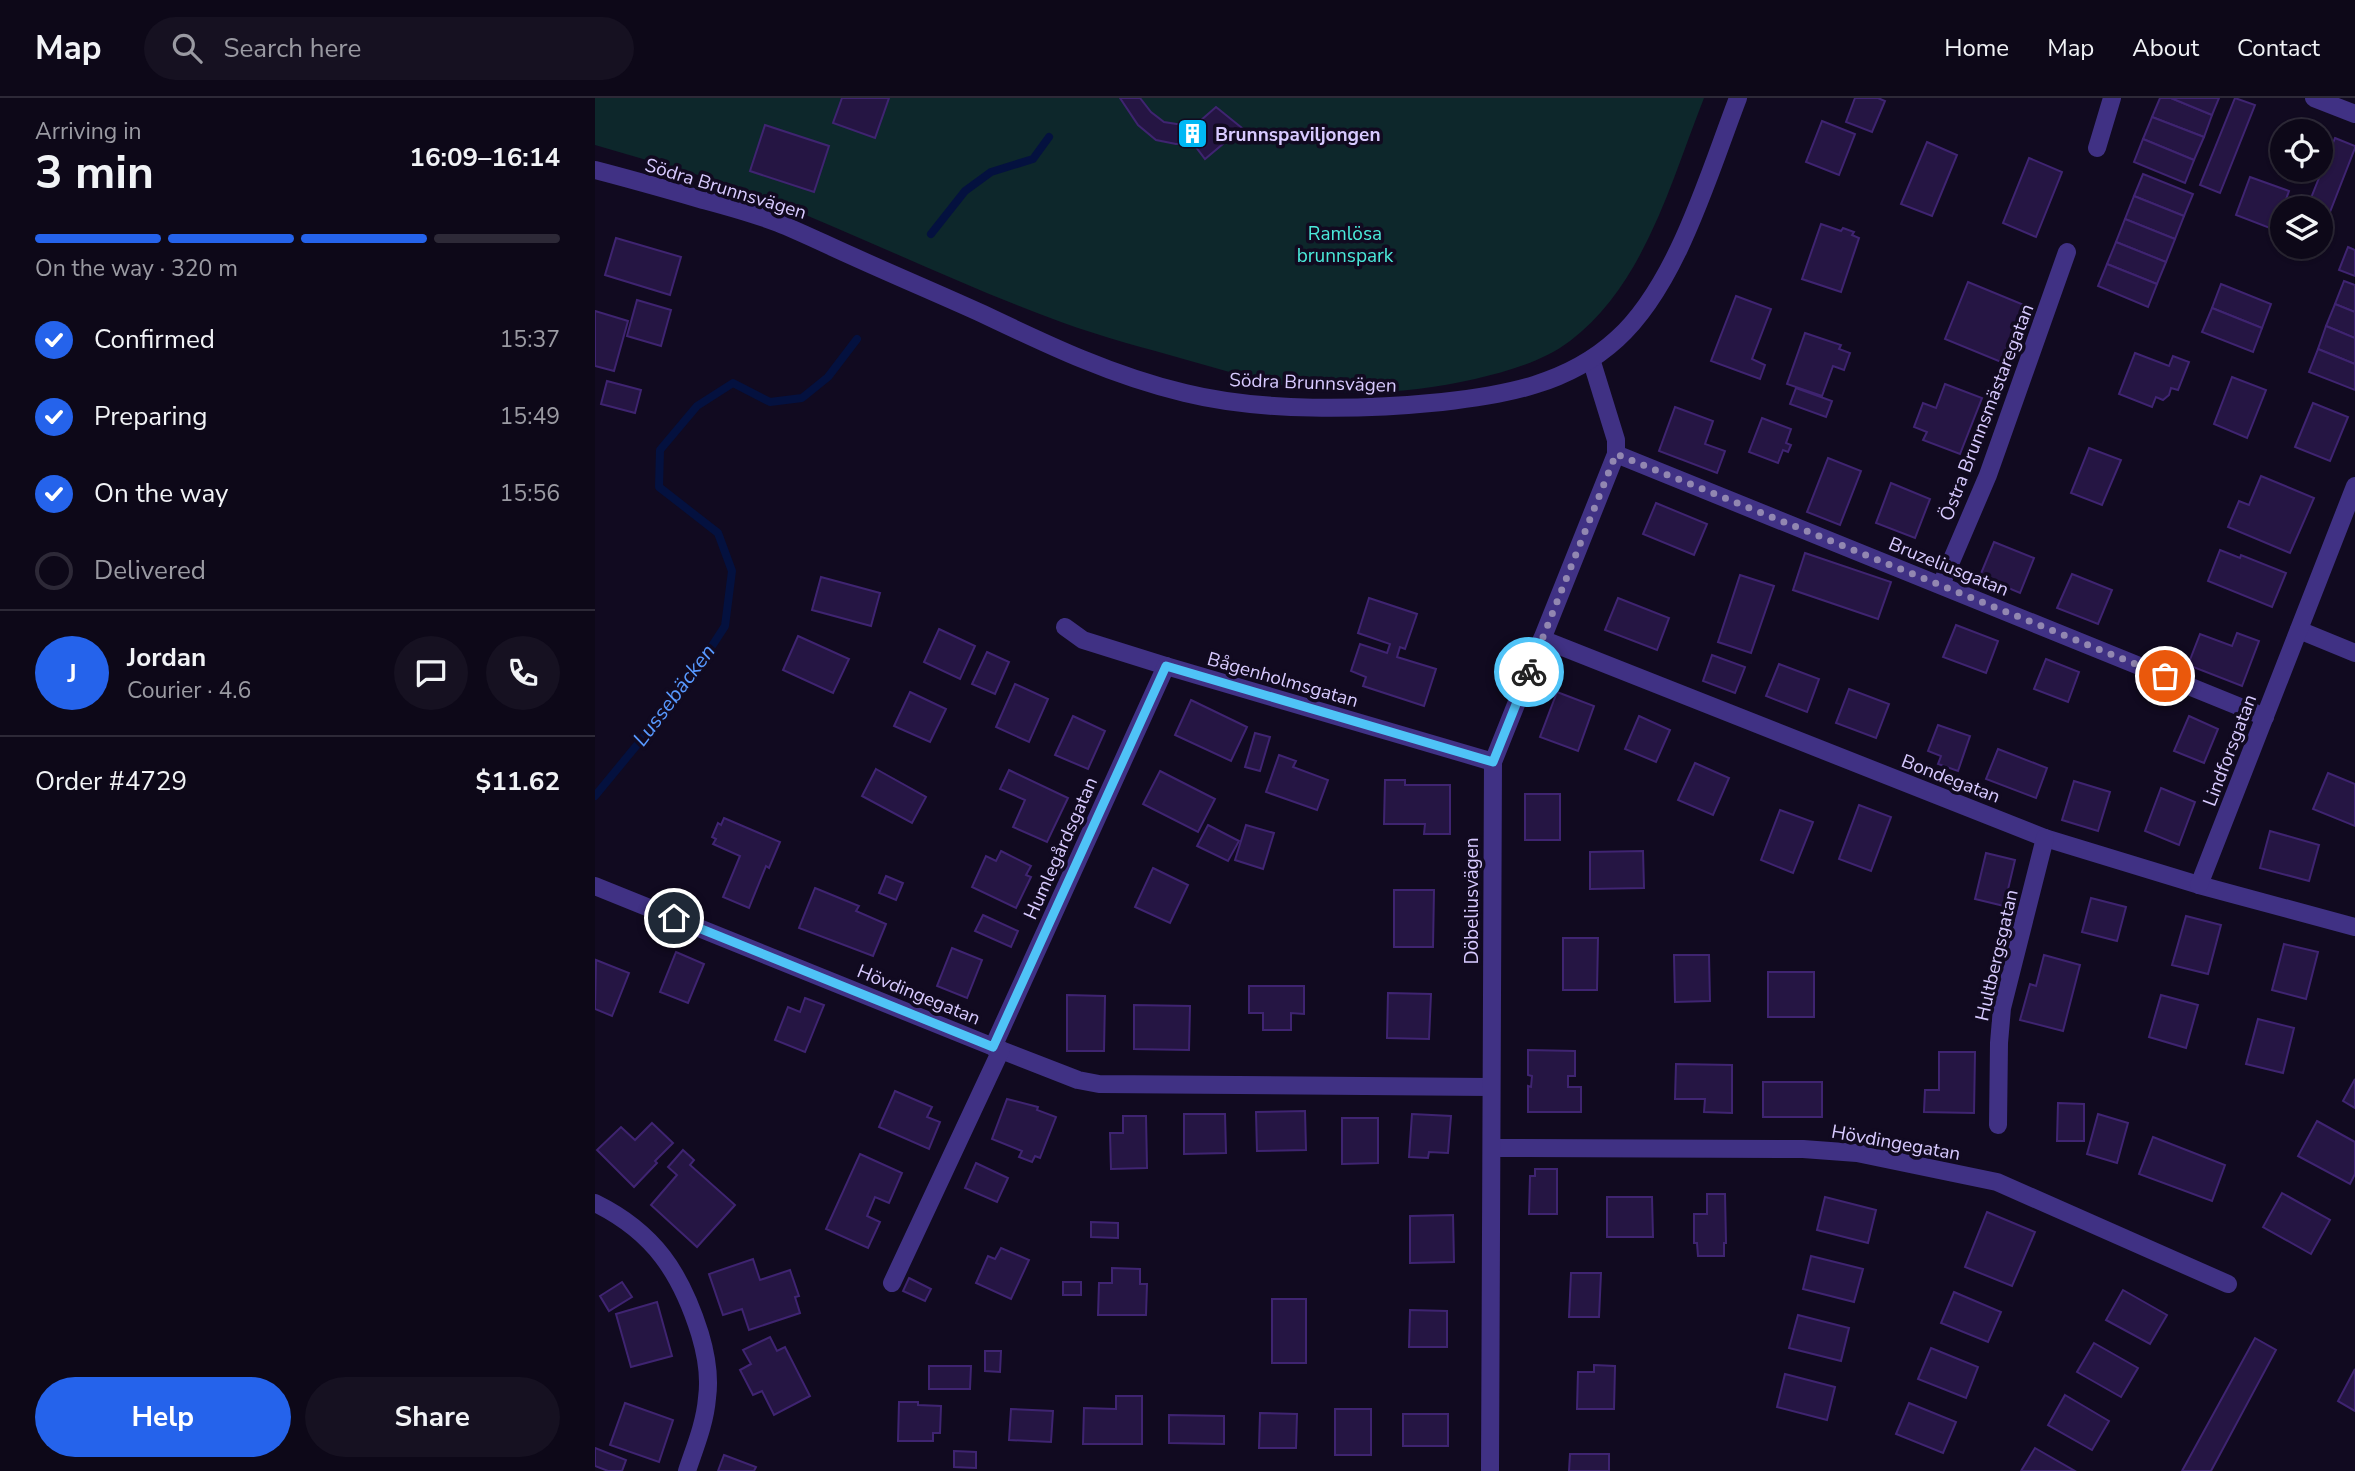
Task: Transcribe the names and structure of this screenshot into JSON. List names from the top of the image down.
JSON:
{
  "streets": {
    "street": [
      "Södra Brunnsvägen",
      "Östra Brunnsmästaregatan",
      "Bruzeliusgatan",
      "Bågenholmsgatan",
      "Lindforsgatan",
      "Bondegatan",
      "Humlegårdsgatan",
      "Döbeliusvägen",
      "Hultbergsgatan",
      "Hövdingegatan"
    ]
  },
  "crossings": [
    ["Östra Brunnsmästaregatan", "Bruzeliusgatan"],
    ["Bruzeliusgatan", "Lindforsgatan"],
    ["Bruzeliusgatan", "Döbeliusvägen"],
    ["Bågenholmsgatan", "Humlegårdsgatan"],
    ["Bågenholmsgatan", "Döbeliusvägen"],
    ["Lindforsgatan", "Bondegatan"],
    ["Bondegatan", "Döbeliusvägen"],
    ["Bondegatan", "Hultbergsgatan"],
    ["Humlegårdsgatan", "Hövdingegatan"],
    ["Döbeliusvägen", "Hövdingegatan"]
  ],
  "water": ["Lussebäcken"],
  "parks": ["Ramlösa brunnspark"],
  "places": {
    "building": ["Brunnspaviljongen"]
  },
  "page": {
    "header": "Map",
    "search": "Search here",
    "nav": [
      "Home",
      "Map",
      "About",
      "Contact"
    ],
    "heading": ["3 min", "Arriving in", "16:09–16:14"],
    "panel": [
      "Jordan",
      "Courier · 4.6",
      "Order #4729",
      "$11.62"
    ],
    "bar": "On the way · 320 m",
    "list": [
      ["Confirmed", "15:37"],
      ["Preparing", "15:49"],
      ["On the way", "15:56"],
      "Delivered"
    ],
    "round": "J",
    "buttons": ["Help", "Share"]
  }
}
